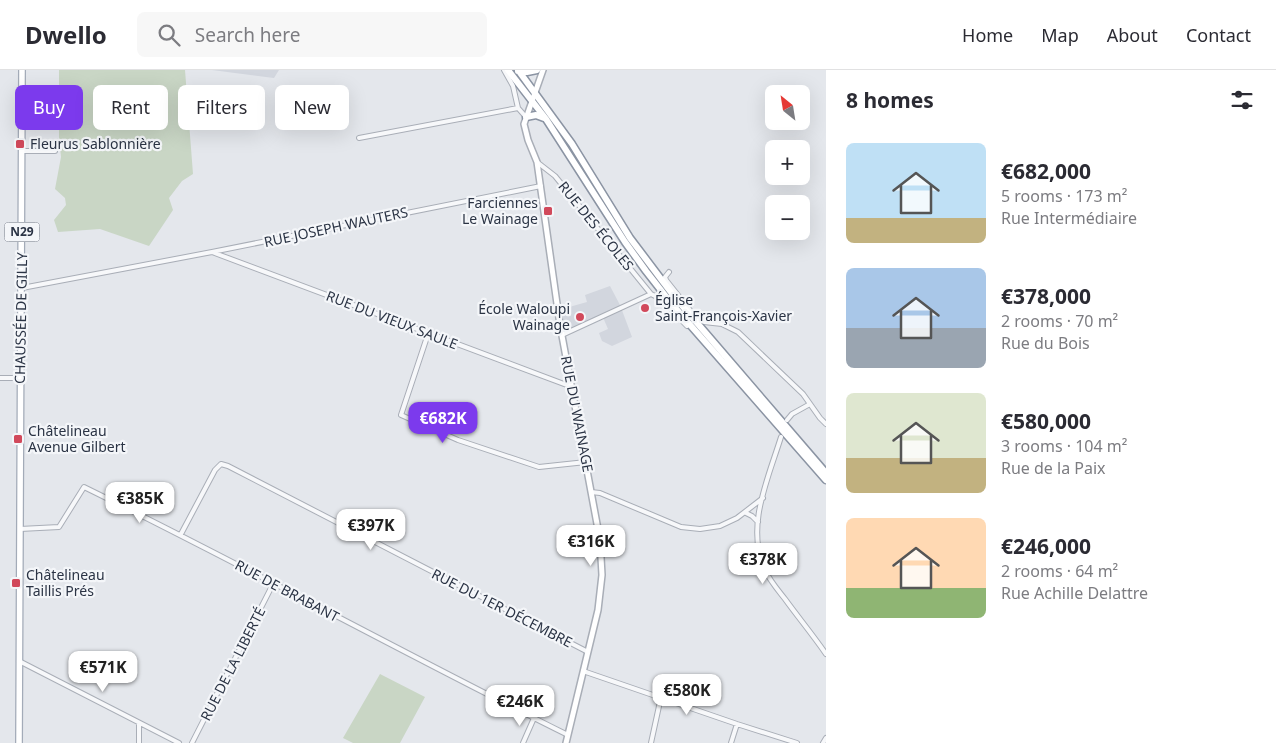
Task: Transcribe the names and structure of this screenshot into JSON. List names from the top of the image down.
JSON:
{
  "streets": {
    "main road": ["N29", "CHAUSSÉE DE GILLY"],
    "street": [
      "RUE DES ÉCOLES",
      "RUE JOSEPH WAUTERS",
      "RUE DU VIEUX SAULE",
      "RUE DU WAINAGE",
      "RUE DE BRABANT",
      "RUE DU 1ER DÉCEMBRE",
      "RUE DE LA LIBERTÉ"
    ]
  },
  "crossings": [
    ["RUE DES ÉCOLES", "RUE DU WAINAGE"],
    ["RUE JOSEPH WAUTERS", "CHAUSSÉE DE GILLY"],
    ["RUE JOSEPH WAUTERS", "RUE DU VIEUX SAULE"],
    ["RUE JOSEPH WAUTERS", "RUE DU WAINAGE"],
    ["N29", "CHAUSSÉE DE GILLY"],
    ["N29", "RUE DE BRABANT"],
    ["CHAUSSÉE DE GILLY", "RUE DE BRABANT"],
    ["RUE DU VIEUX SAULE", "RUE DU WAINAGE"],
    ["RUE DU WAINAGE", "RUE DE BRABANT"],
    ["RUE DU WAINAGE", "RUE DU 1ER DÉCEMBRE"],
    ["RUE DE BRABANT", "RUE DU 1ER DÉCEMBRE"],
    ["RUE DE BRABANT", "RUE DE LA LIBERTÉ"]
  ],
  "places": {
    "transit": [
      "Fleurus Sablonnière",
      "Farciennes Le Wainage",
      "Châtelineau Avenue Gilbert",
      "Châtelineau Taillis Prés"
    ],
    "other": ["Église Saint-François-Xavier", "École Waloupi Wainage"]
  },
  "north": "top left",
  "page": {
    "header": "Dwello",
    "search": "Search here",
    "nav": [
      "Home",
      "Map",
      "About",
      "Contact"
    ],
    "heading": "8 homes",
    "map_buttons": ["+", "−"],
    "chip": [
      "Buy",
      "Rent",
      "Filters",
      "New"
    ],
    "list": [
      {
        "name": "€682,000",
        "note": "5 rooms · 173 m² · Rue Intermédiaire"
      },
      {
        "name": "€378,000",
        "note": "2 rooms · 70 m² · Rue du Bois"
      },
      {
        "name": "€580,000",
        "note": "3 rooms · 104 m² · Rue de la Paix"
      },
      {
        "name": "€246,000",
        "note": "2 rooms · 64 m² · Rue Achille Delattre"
      }
    ],
    "price": [
      "€682K",
      "€385K",
      "€397K",
      "€316K",
      "€378K",
      "€571K",
      "€580K",
      "€246K"
    ]
  }
}
